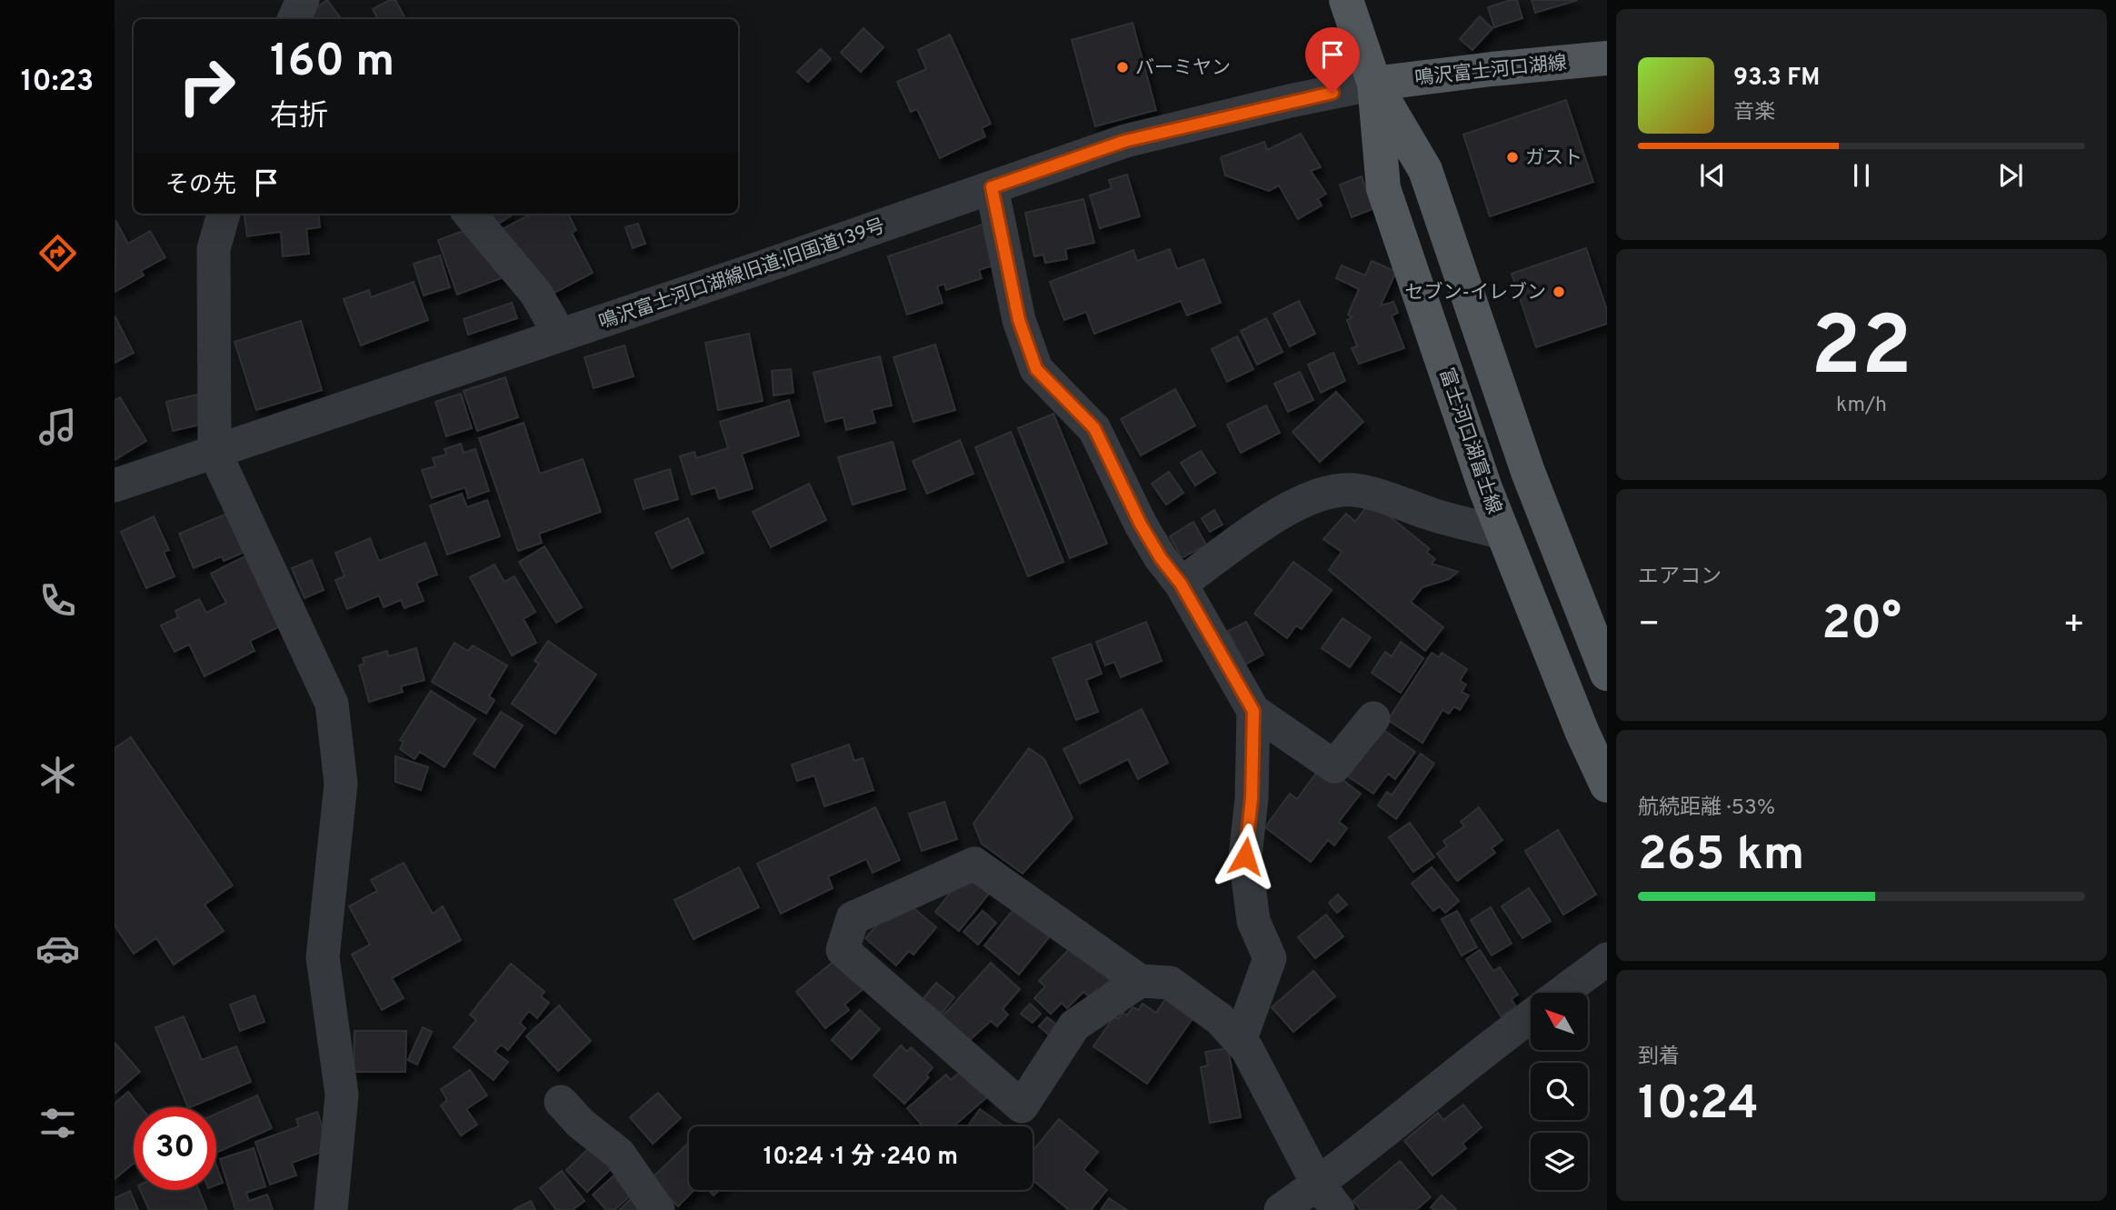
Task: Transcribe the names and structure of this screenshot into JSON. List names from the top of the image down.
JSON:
{
  "streets": {
    "main road": ["鳴沢富士河口湖線", "富士河口湖富士線"],
    "street": ["鳴沢富士河口湖線旧道;旧国道139号"]
  },
  "crossings": [
    ["鳴沢富士河口湖線", "鳴沢富士河口湖線旧道;旧国道139号"],
    ["鳴沢富士河口湖線", "富士河口湖富士線"],
    ["鳴沢富士河口湖線旧道;旧国道139号", "富士河口湖富士線"]
  ],
  "places": ["バーミヤン", "ガスト", "セブン-イレブン"],
  "north": "top left",
  "page": {
    "tabs": "10:23",
    "turn": ["160 m", "右折"],
    "song": ["93.3 FM", "音楽"],
    "then": "その先",
    "tile": [
      ["22", "km/h"],
      "エアコン",
      ["航続距離 · 53%", "265 km"],
      ["到着", "10:24"]
    ],
    "heat": ["−", "20°", "+"],
    "limit": "30",
    "trip": "10:24 · 1 分 · 240 m"
  }
}
